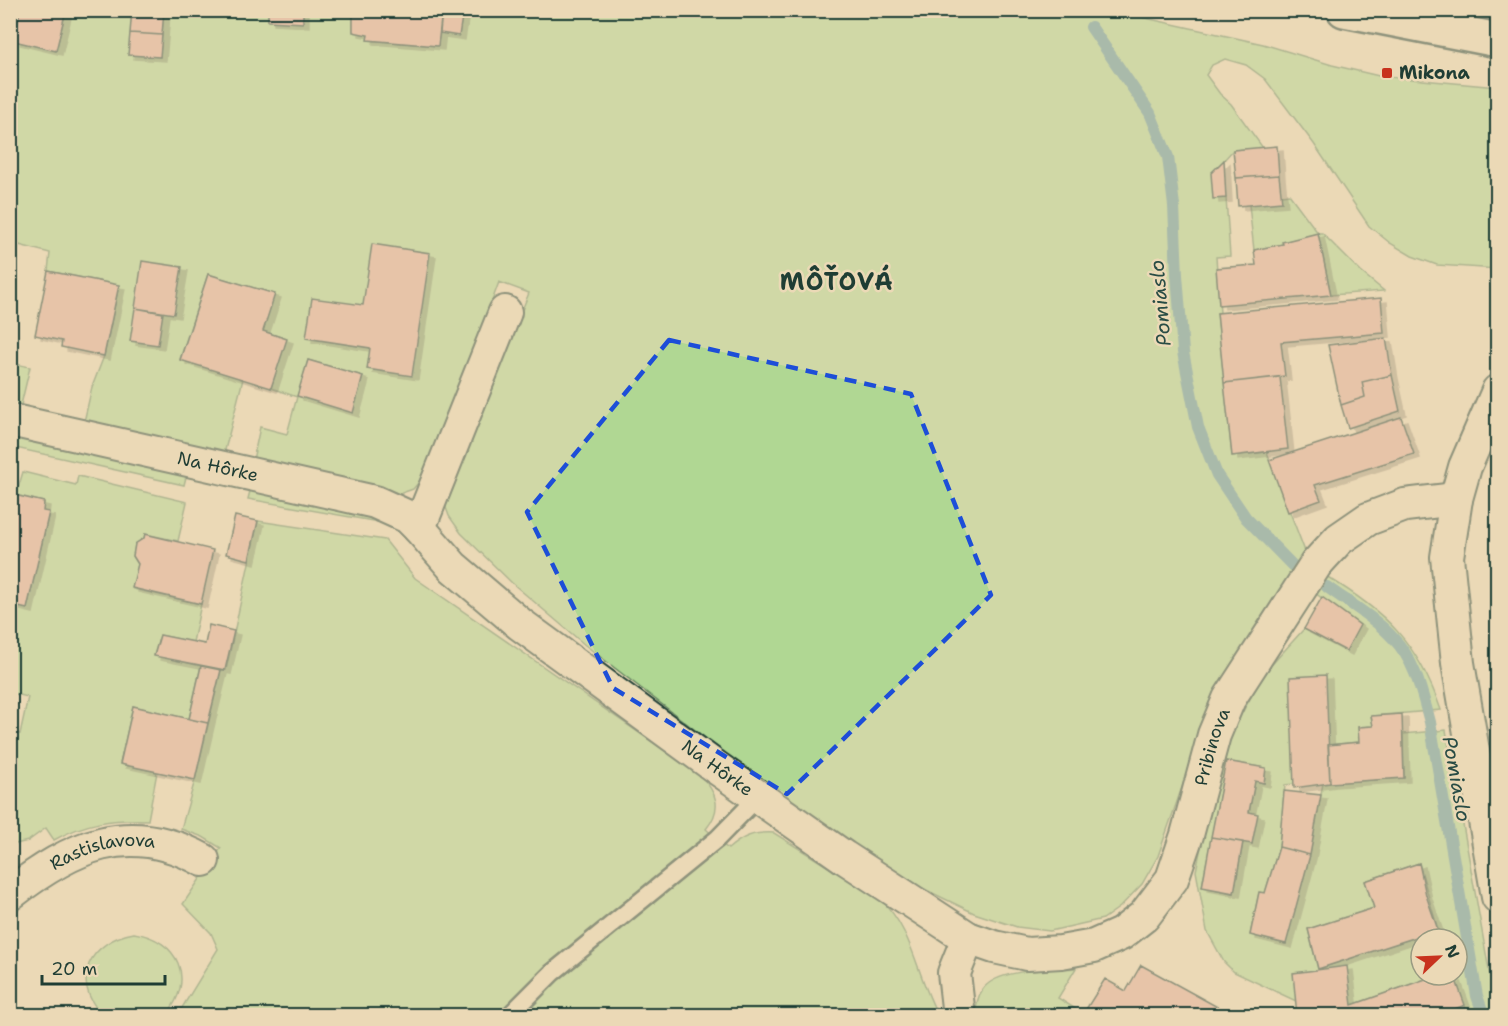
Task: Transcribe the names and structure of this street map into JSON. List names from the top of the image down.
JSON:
{
  "streets": {
    "street": ["Na Hôrke", "Pribinova", "Rastislavova"]
  },
  "crossings": [
    ["Na Hôrke", "Pribinova"]
  ],
  "districts": ["MÔŤOVÁ"],
  "water": ["Pomiaslo"],
  "places": {
    "transit": ["Mikona"]
  },
  "scale_bar": "20 m",
  "north": "top right"
}
